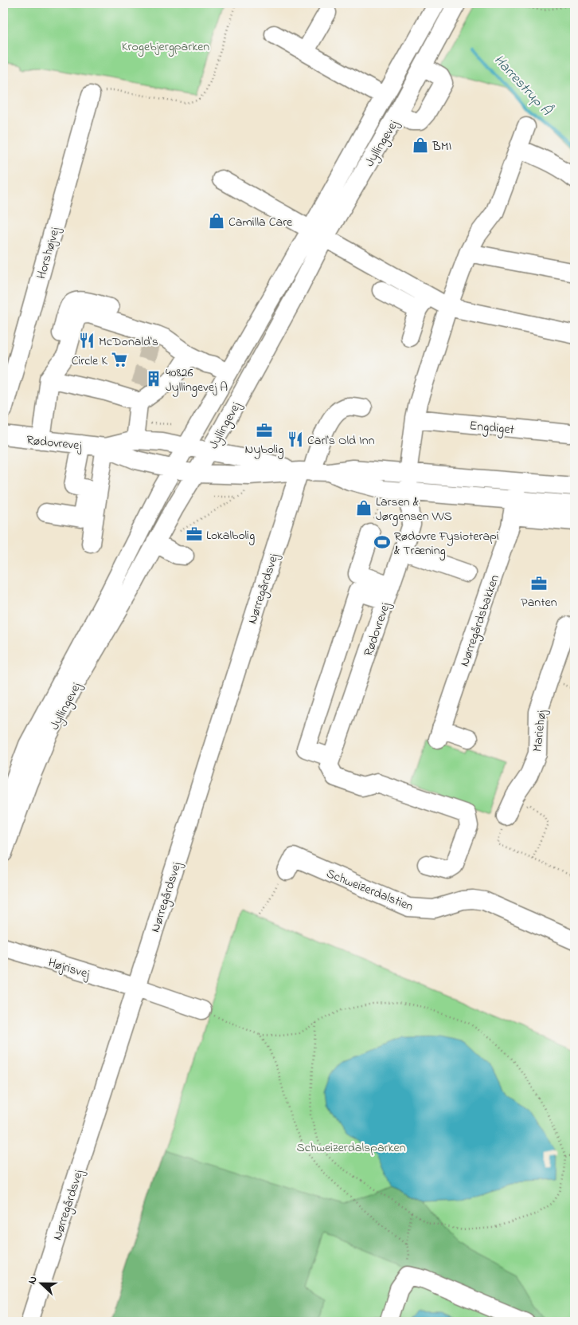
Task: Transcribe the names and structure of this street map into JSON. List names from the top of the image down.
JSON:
{
  "streets": {
    "street": [
      "Jyllingevej",
      "Horshøjvej",
      "Engdiget",
      "Rødovrevej",
      "Nørregårdsvej",
      "Nørregårdsbakken",
      "Mariehøj",
      "Schweizerdalstien",
      "Højrisvej"
    ]
  },
  "crossings": [
    ["Jyllingevej", "Rødovrevej"],
    ["Rødovrevej", "Nørregårdsvej"],
    ["Rødovrevej", "Nørregårdsbakken"],
    ["Nørregårdsvej", "Højrisvej"]
  ],
  "water": ["Harrestrup Å"],
  "parks": ["Krogebjergparken", "Schweizerdalsparken"],
  "places": {
    "shop": ["BMI", "Camilla Care", "Larsen & Jørgensen VVS"],
    "restaurant": ["McDonald's", "Carl's Old Inn"],
    "supermarket": ["Circle K"],
    "building": ["40826 Jyllingevej A"],
    "office": ["Nybolig", "Lokalbolig", "Panten"],
    "sports": ["Rødovre Fysioterapi & Træning"]
  },
  "north": "left"
}
